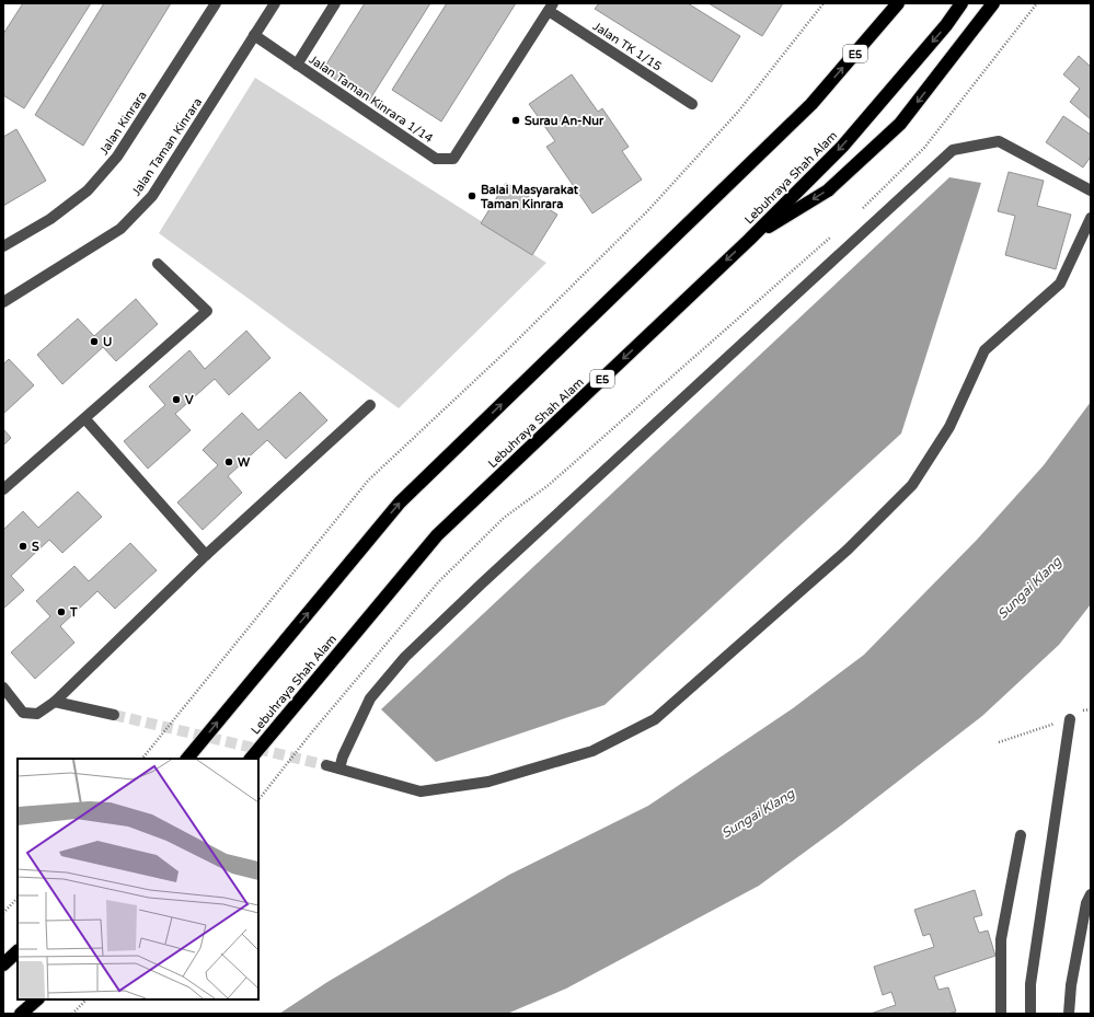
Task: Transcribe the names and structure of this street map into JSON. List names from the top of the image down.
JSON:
{
  "streets": {
    "highway": ["E5", "Lebuhraya Shah Alam"],
    "street": [
      "Jalan TK 1/15",
      "Jalan Taman Kinrara 1/14",
      "Jalan Kinrara",
      "Jalan Taman Kinrara"
    ]
  },
  "crossings": [
    ["Jalan TK 1/15", "Jalan Taman Kinrara 1/14"],
    ["Jalan Taman Kinrara 1/14", "Jalan Taman Kinrara"]
  ],
  "water": ["Sungai Klang"],
  "places": [
    "Surau An-Nur",
    "Balai Masyarakat Taman Kinrara",
    "U",
    "V",
    "W",
    "S",
    "T"
  ]
}
